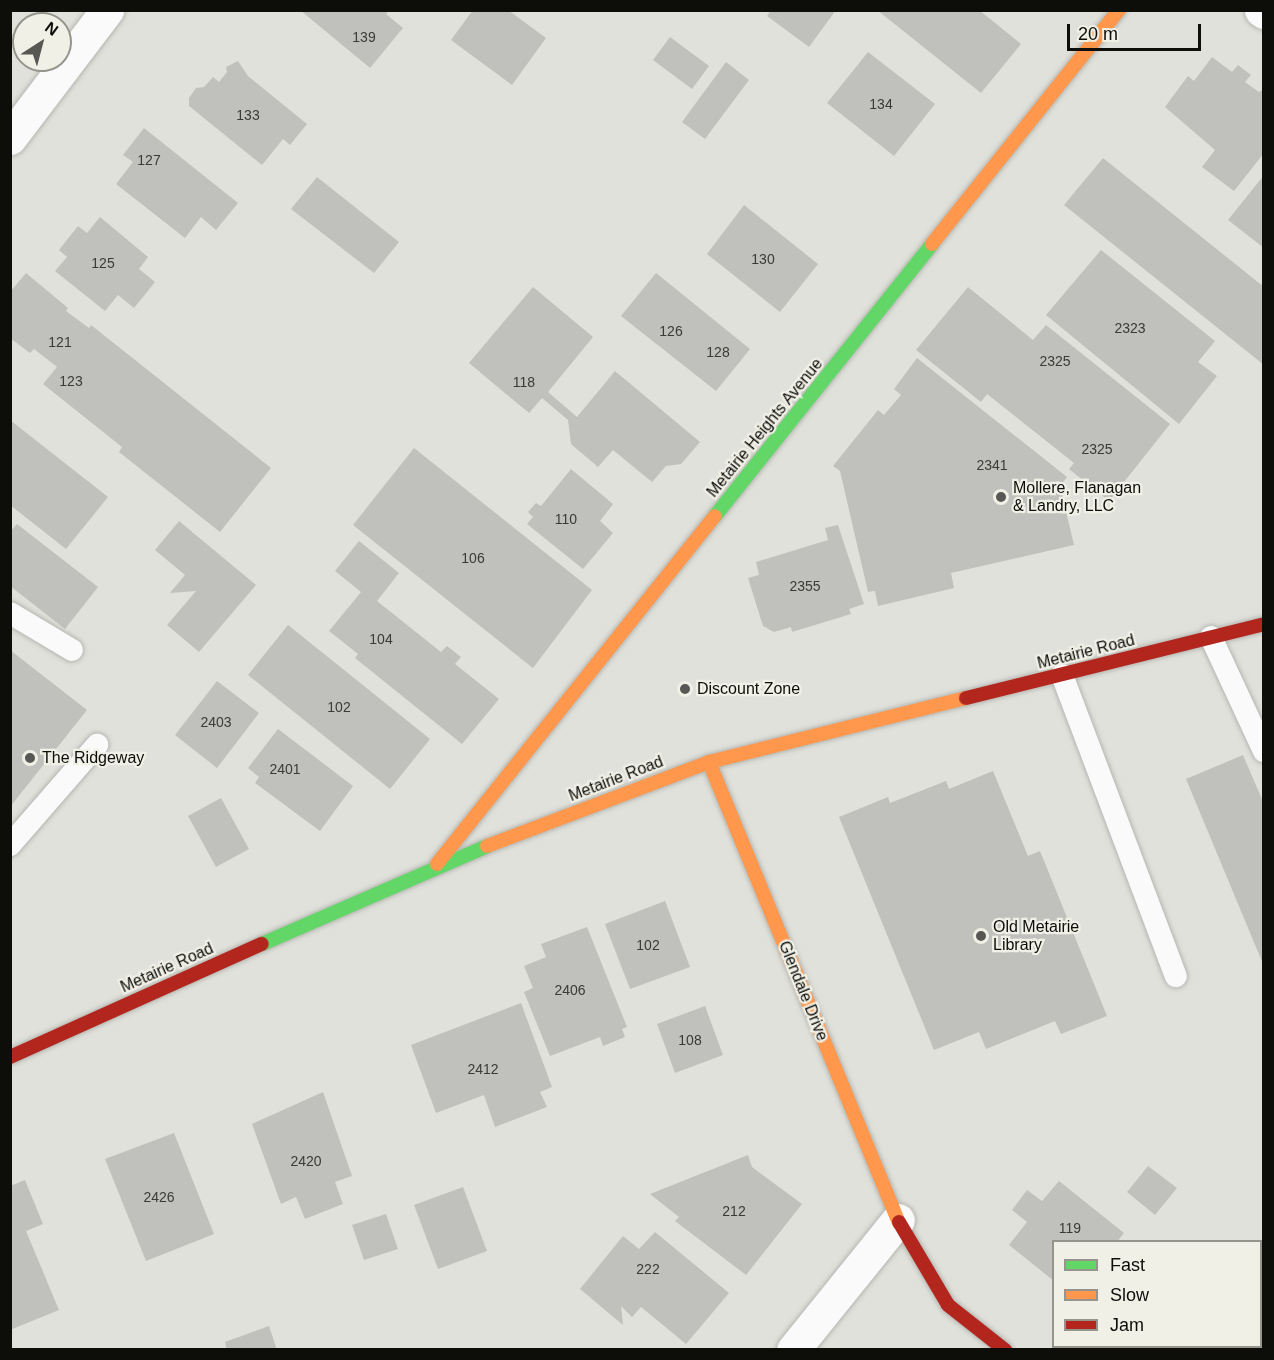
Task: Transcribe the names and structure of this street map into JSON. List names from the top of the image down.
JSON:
{
  "streets": {
    "street": ["Metairie Heights Avenue", "Metairie Road", "Glendale Drive"]
  },
  "crossings": [
    ["Metairie Heights Avenue", "Metairie Road"],
    ["Metairie Road", "Glendale Drive"]
  ],
  "places": [
    "Mollere, Flanagan & Landry, LLC",
    "Discount Zone",
    "The Ridgeway",
    "Old Metairie Library"
  ],
  "house_numbers": [
    "139",
    "134",
    "133",
    "127",
    "130",
    "125",
    "2323",
    "126",
    "121",
    "128",
    "2325",
    "123",
    "118",
    "2325",
    "2341",
    "110",
    "106",
    "2355",
    "104",
    "102",
    "2403",
    "2401",
    "102",
    "2406",
    "108",
    "2412",
    "2420",
    "2426",
    "212",
    "119",
    "222"
  ],
  "legend": ["Fast", "Slow", "Jam"],
  "scale_bar": "20 m",
  "north": "top right"
}
